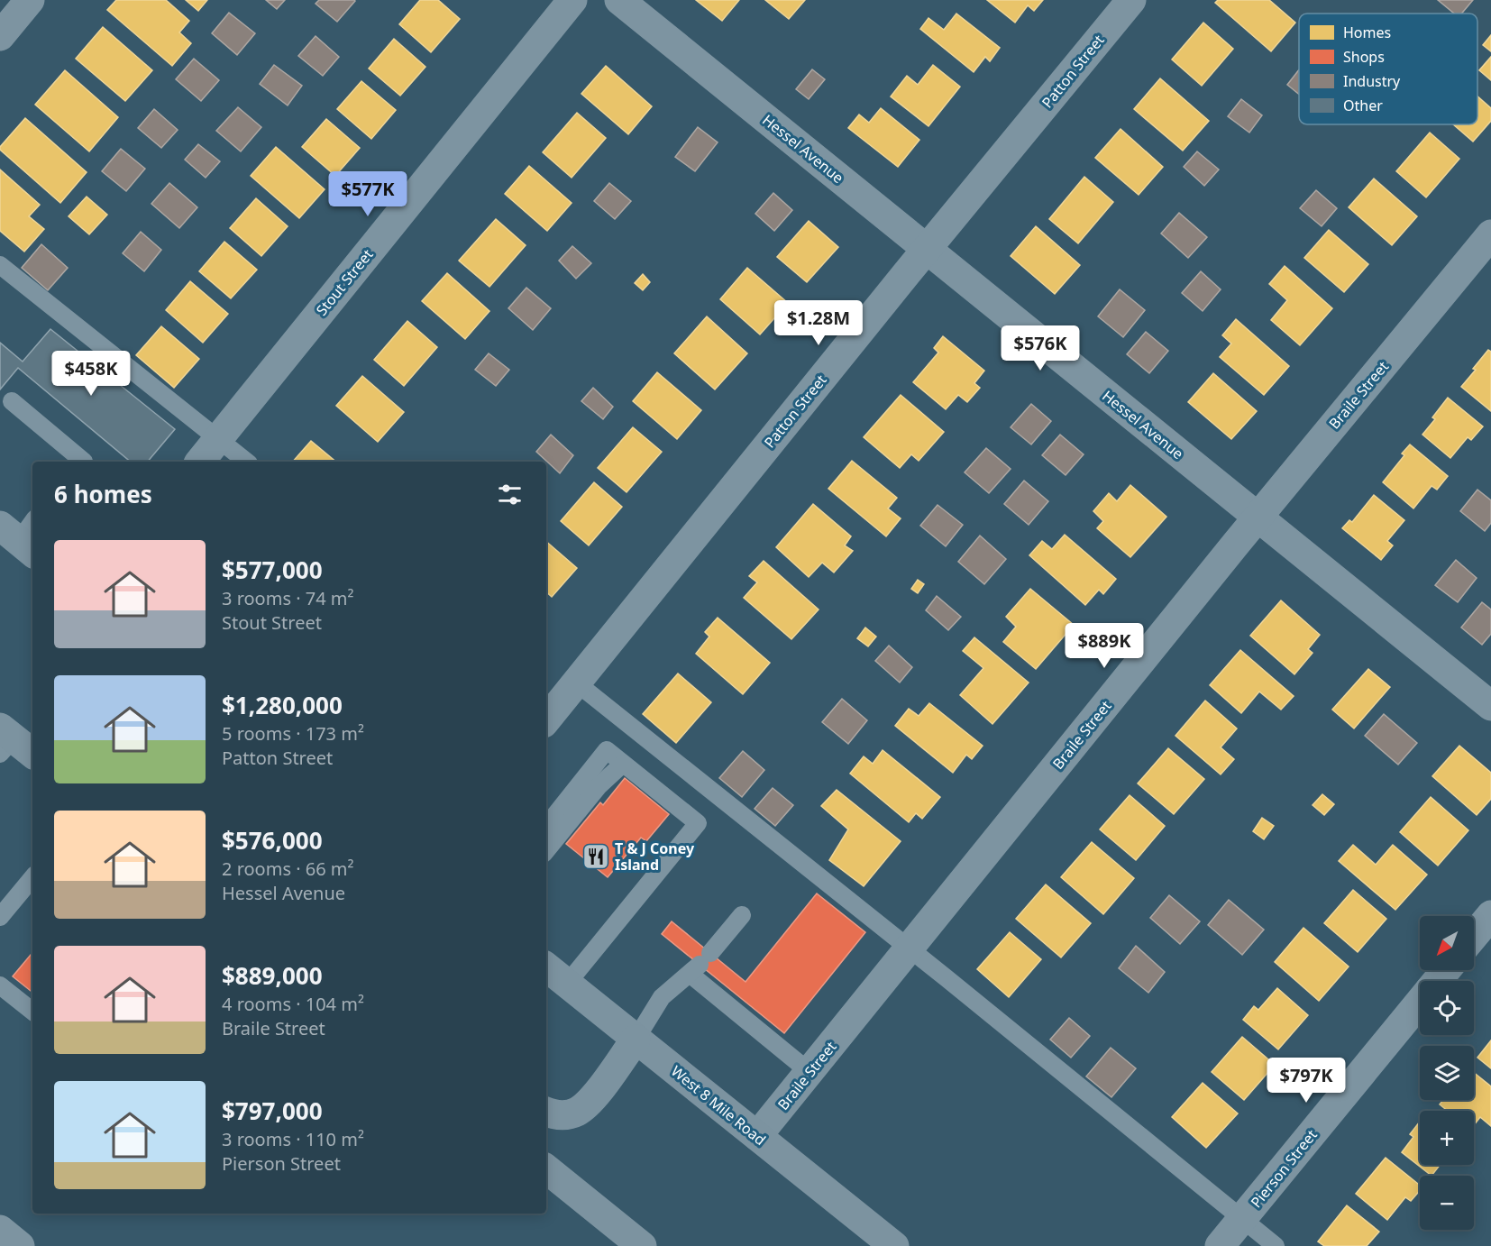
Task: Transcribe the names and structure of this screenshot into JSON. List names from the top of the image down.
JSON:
{
  "streets": {
    "highway": ["West 8 Mile Road"],
    "street": [
      "Patton Street",
      "Hessel Avenue",
      "Stout Street",
      "Braile Street",
      "Pierson Street"
    ]
  },
  "crossings": [
    ["Patton Street", "Hessel Avenue"],
    ["Hessel Avenue", "Braile Street"],
    ["Braile Street", "West 8 Mile Road"]
  ],
  "places": {
    "restaurant": ["T & J Coney Island"]
  },
  "legend": [
    "Homes",
    "Shops",
    "Industry",
    "Other"
  ],
  "north": "bottom left",
  "page": {
    "price": [
      "$577K",
      "$1.28M",
      "$576K",
      "$458K",
      "$889K",
      "$797K"
    ],
    "heading": "6 homes",
    "list": [
      {
        "name": "$577,000",
        "note": "3 rooms · 74 m² · Stout Street"
      },
      {
        "name": "$1,280,000",
        "note": "5 rooms · 173 m² · Patton Street"
      },
      {
        "name": "$576,000",
        "note": "2 rooms · 66 m² · Hessel Avenue"
      },
      {
        "name": "$889,000",
        "note": "4 rooms · 104 m² · Braile Street"
      },
      {
        "name": "$797,000",
        "note": "3 rooms · 110 m² · Pierson Street"
      }
    ],
    "map_buttons": ["+", "−"]
  }
}
